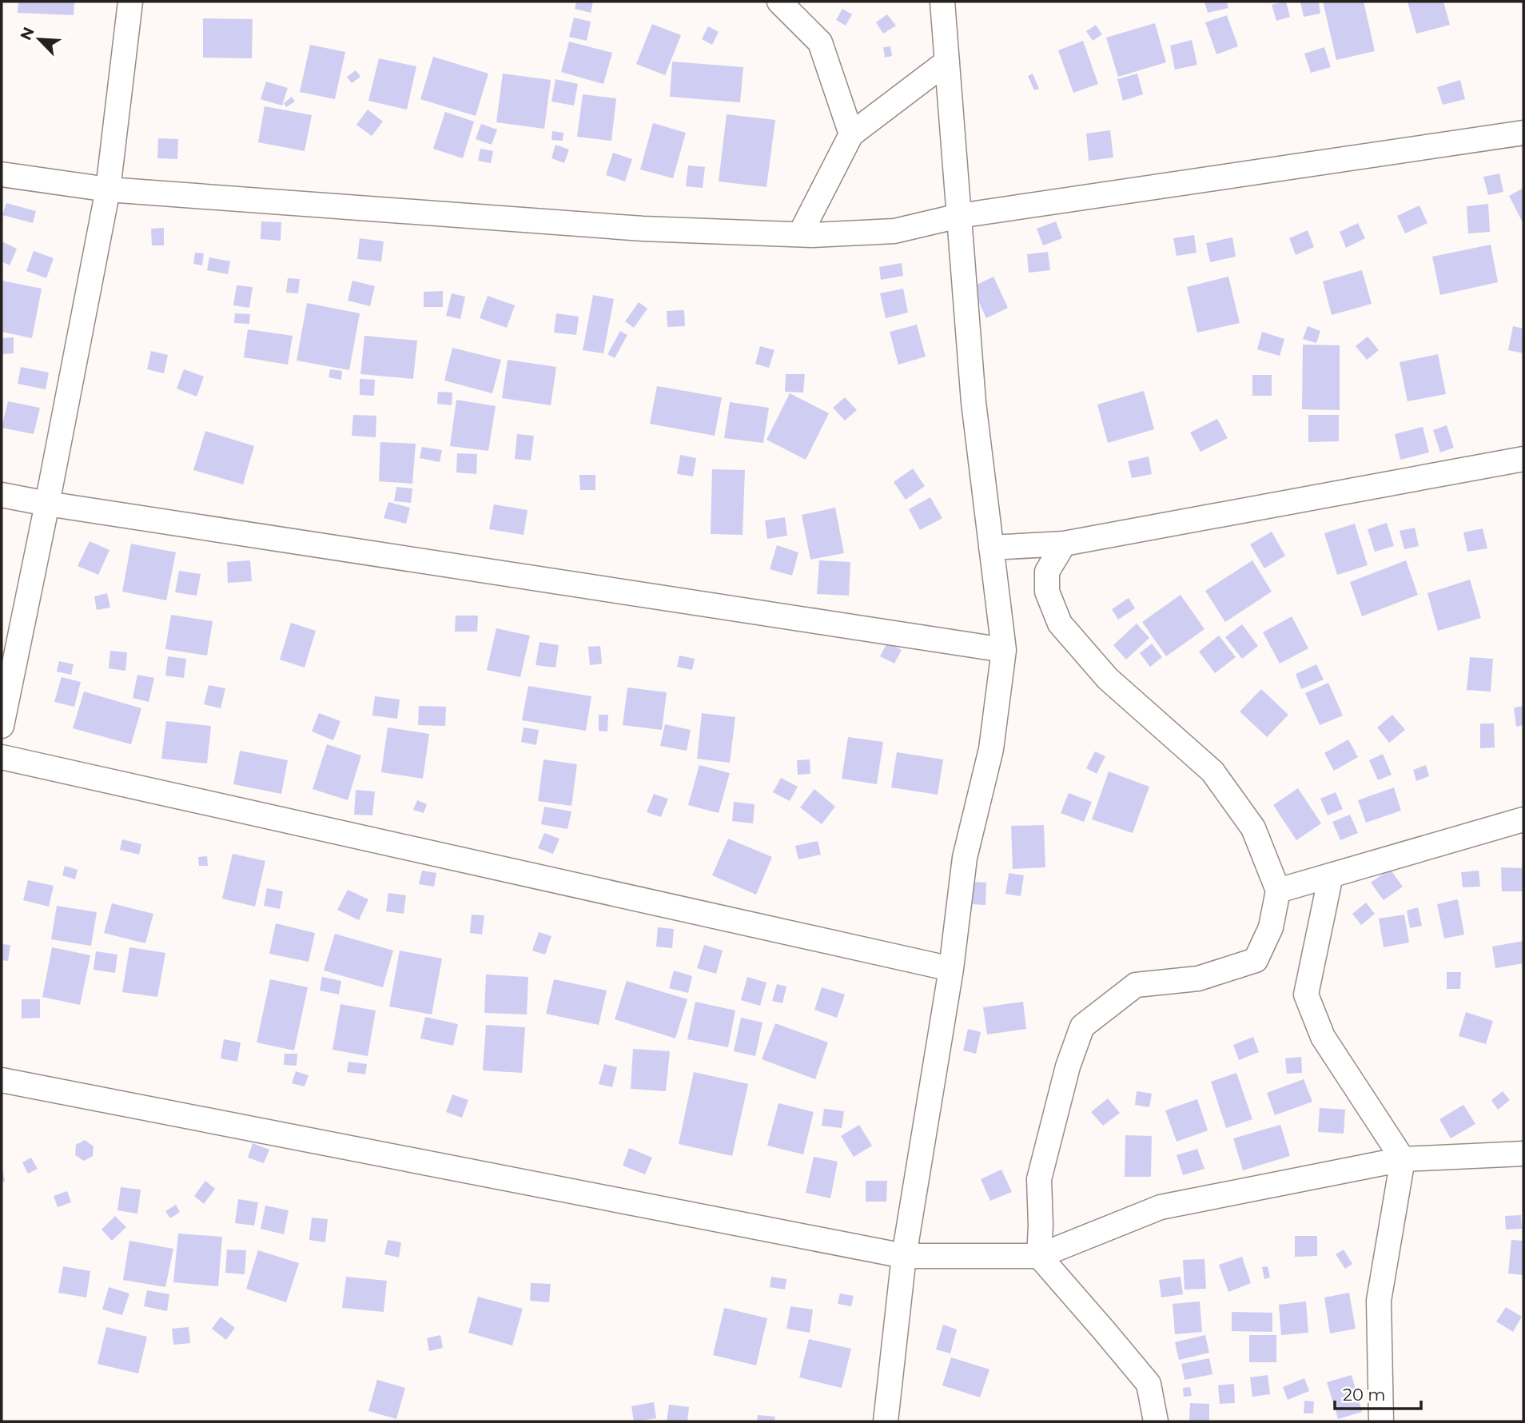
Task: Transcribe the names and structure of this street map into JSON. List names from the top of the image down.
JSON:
{
  "scale_bar": "20 m",
  "north": "top left"
}
